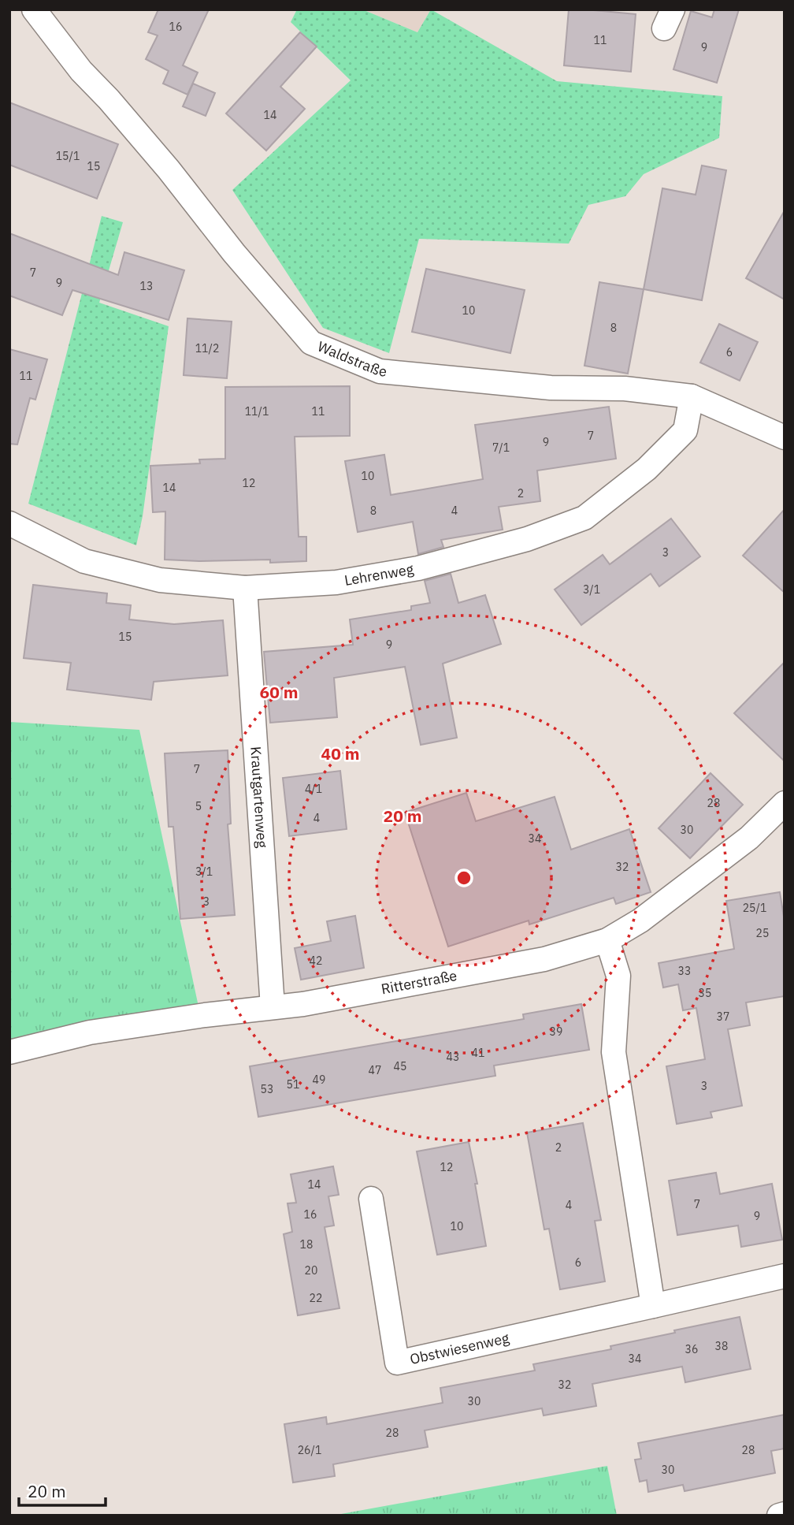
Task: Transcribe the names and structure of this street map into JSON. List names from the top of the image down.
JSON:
{
  "streets": {
    "street": [
      "Waldstraße",
      "Lehrenweg",
      "Krautgartenweg",
      "Ritterstraße",
      "Obstwiesenweg"
    ]
  },
  "crossings": [
    ["Waldstraße", "Lehrenweg"],
    ["Lehrenweg", "Krautgartenweg"],
    ["Krautgartenweg", "Ritterstraße"]
  ],
  "house_numbers": [
    "16",
    "11",
    "9",
    "14",
    "15/1",
    "15",
    "7",
    "9",
    "13",
    "10",
    "8",
    "11/2",
    "6",
    "11",
    "11/1",
    "11",
    "7",
    "9",
    "7/1",
    "10",
    "12",
    "14",
    "2",
    "8",
    "4",
    "3",
    "3/1",
    "15",
    "9",
    "7",
    "4/1",
    "28",
    "5",
    "4",
    "30",
    "34",
    "32",
    "3/1",
    "3",
    "25/1",
    "25",
    "42",
    "33",
    "35",
    "37",
    "39",
    "41",
    "43",
    "45",
    "47",
    "49",
    "51",
    "3",
    "53",
    "2",
    "12",
    "14",
    "7",
    "4",
    "16",
    "9",
    "10",
    "18",
    "6",
    "20",
    "22",
    "38",
    "36",
    "34",
    "32",
    "30",
    "28",
    "26/1",
    "28",
    "30"
  ],
  "scale_bar": "20 m",
  "rings": ["60 m", "40 m", "20 m"]
}
